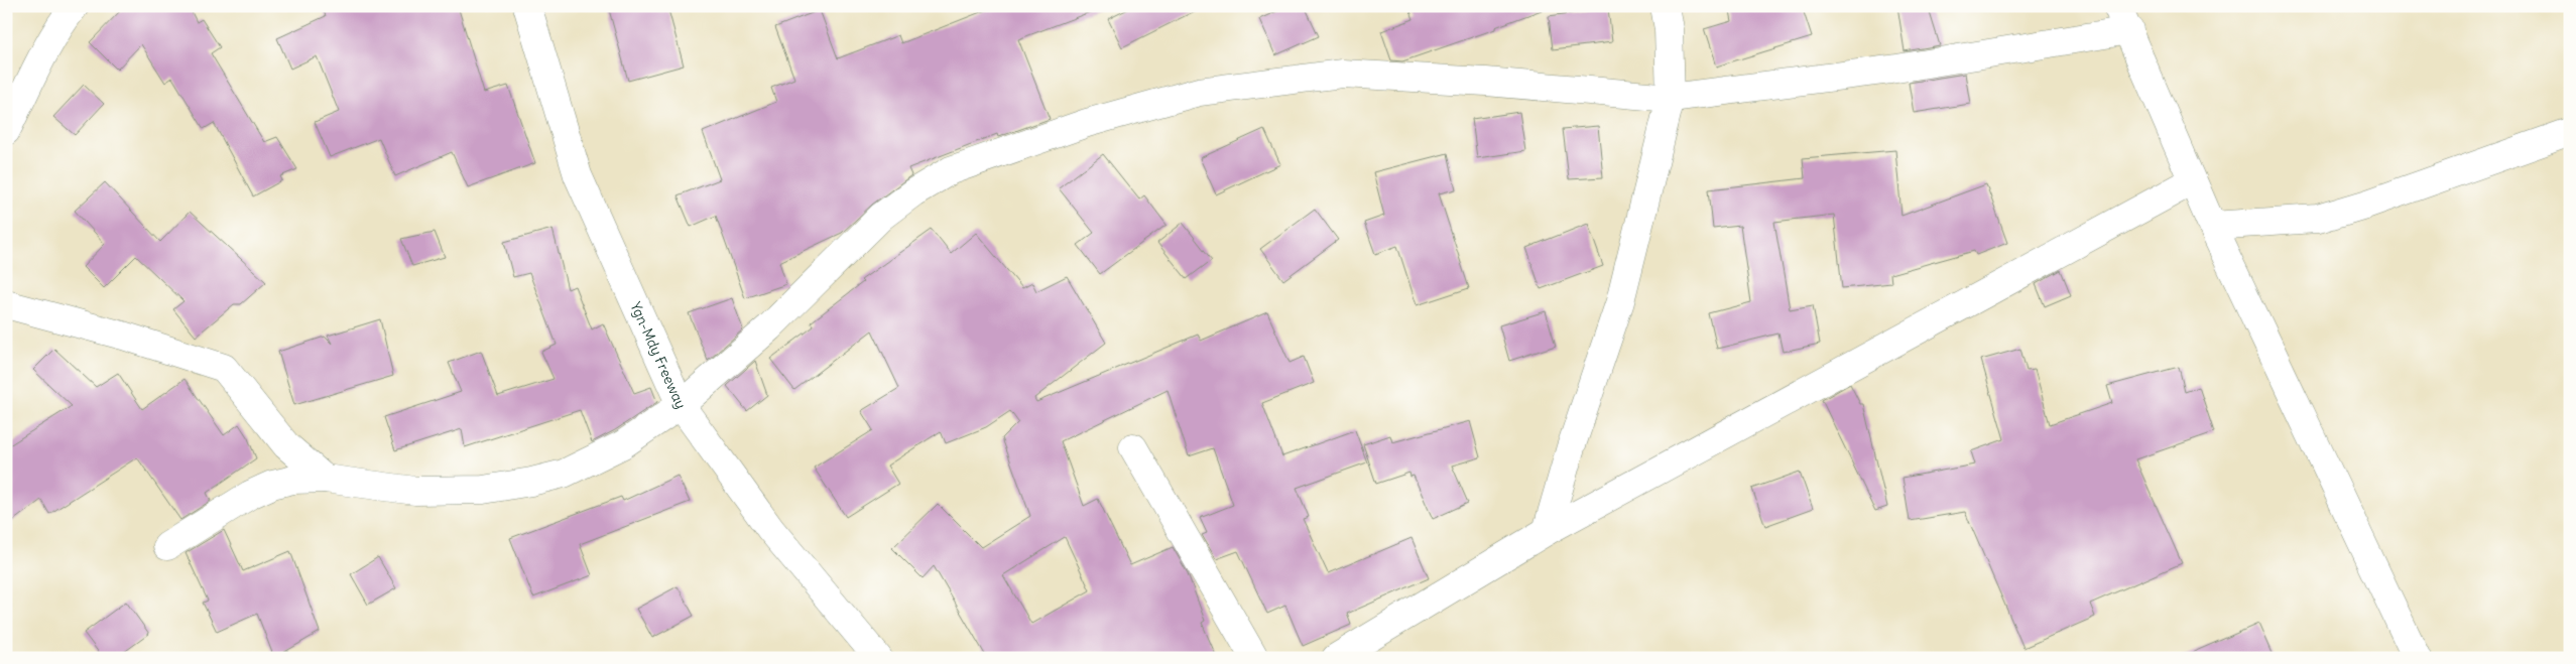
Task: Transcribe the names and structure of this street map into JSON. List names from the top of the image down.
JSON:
{
  "streets": {
    "street": ["Ygn-Mdy Freeway"]
  }
}
